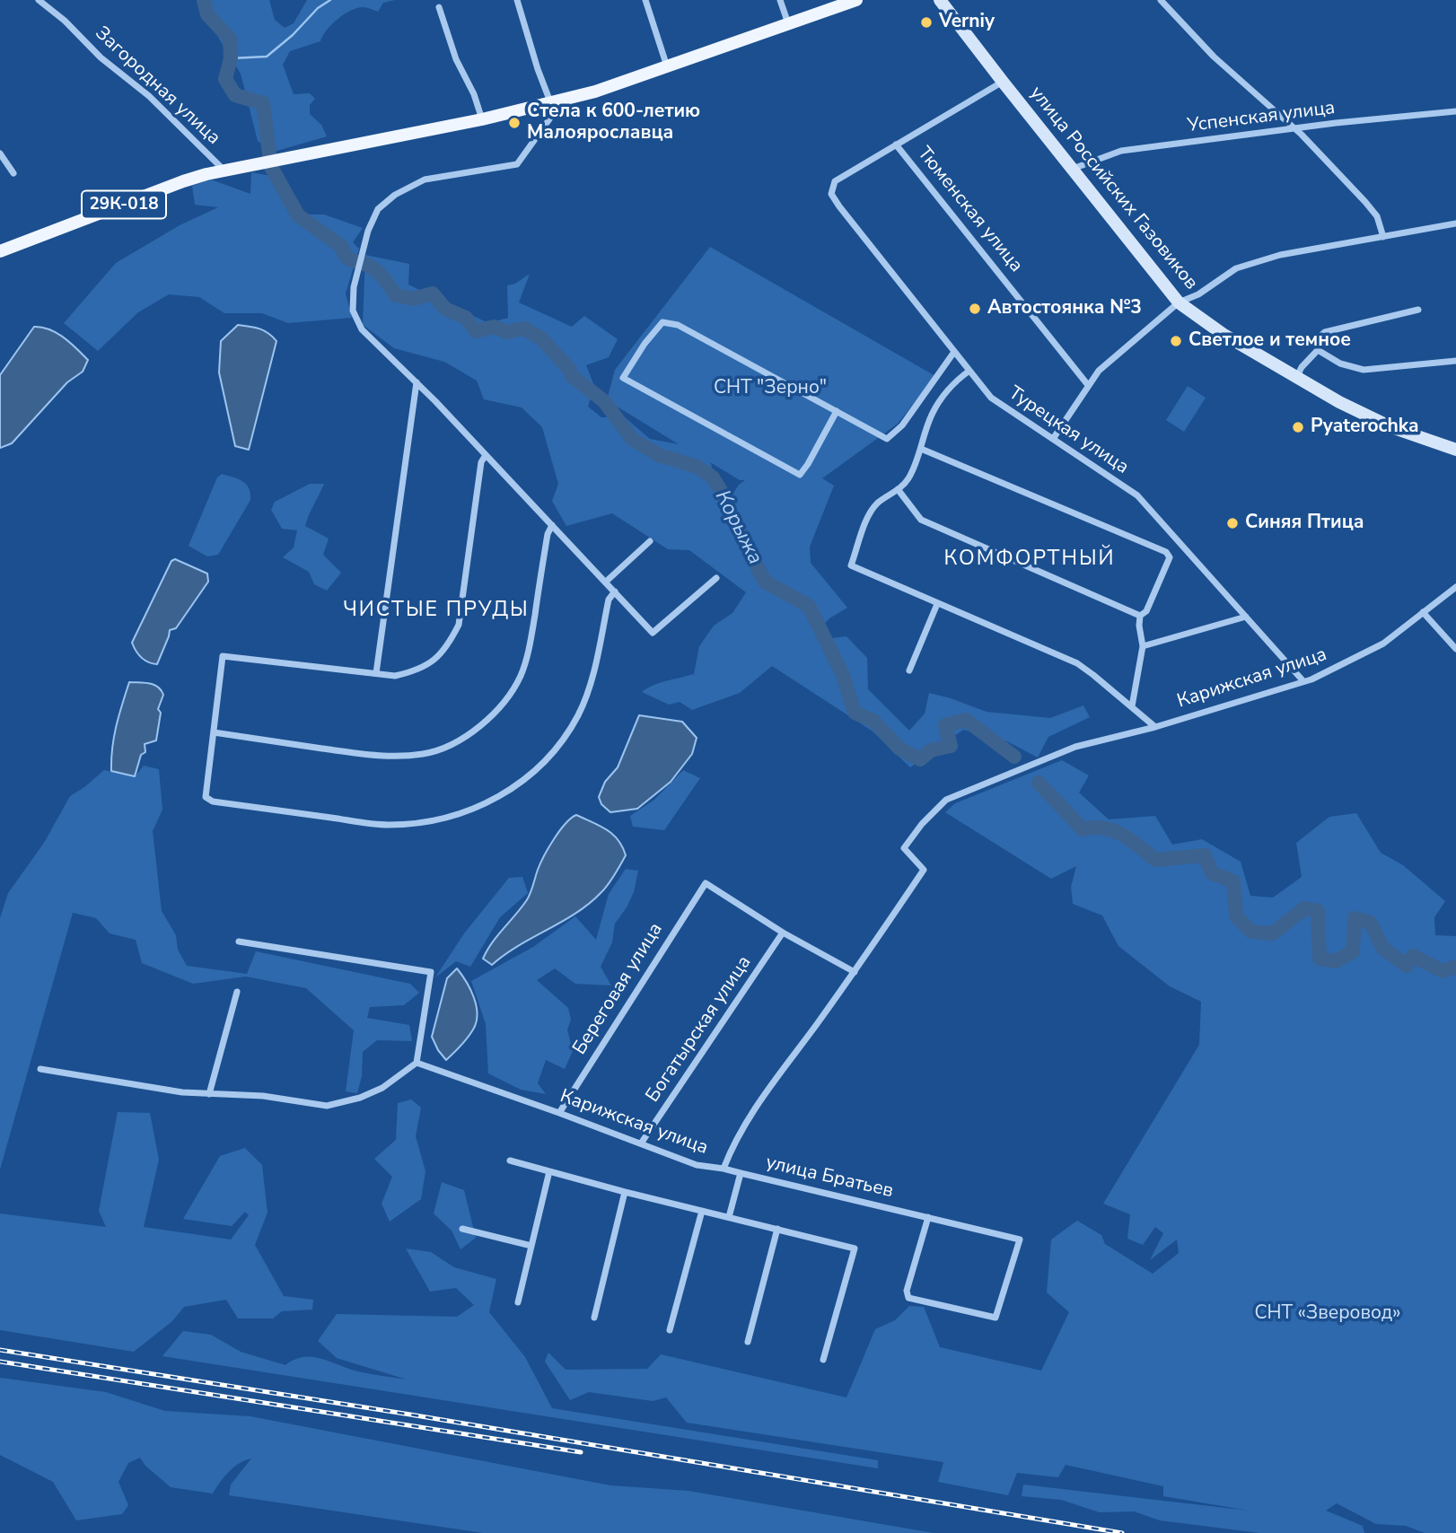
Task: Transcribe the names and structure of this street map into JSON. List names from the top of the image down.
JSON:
{
  "streets": {
    "main road": ["улица Российских Газовиков", "29К-018"],
    "street": [
      "Загородная улица",
      "Успенская улица",
      "Тюменская улица",
      "Турецкая улица",
      "Карижская улица",
      "Береговая улица",
      "Богатырская улица",
      "улица Братьев"
    ]
  },
  "crossings": [
    ["Загородная улица", "29К-018"],
    ["Успенская улица", "улица Российских Газовиков"],
    ["Тюменская улица", "Турецкая улица"],
    ["Турецкая улица", "Карижская улица"],
    ["Карижская улица", "Береговая улица"],
    ["Карижская улица", "Богатырская улица"],
    ["Карижская улица", "улица Братьев"],
    ["Береговая улица", "Богатырская улица"]
  ],
  "districts": ["КОМФОРТНЫЙ", "ЧИСТЫЕ ПРУДЫ"],
  "water": ["Корыжа"],
  "parks": ["СНТ \"Зерно\"", "СНТ «Зверовод»"],
  "places": [
    "Verniy",
    "Стела к 600-летию Малоярославца",
    "Автостоянка №3",
    "Светлое и темное",
    "Pyaterochka",
    "Синяя Птица"
  ]
}
